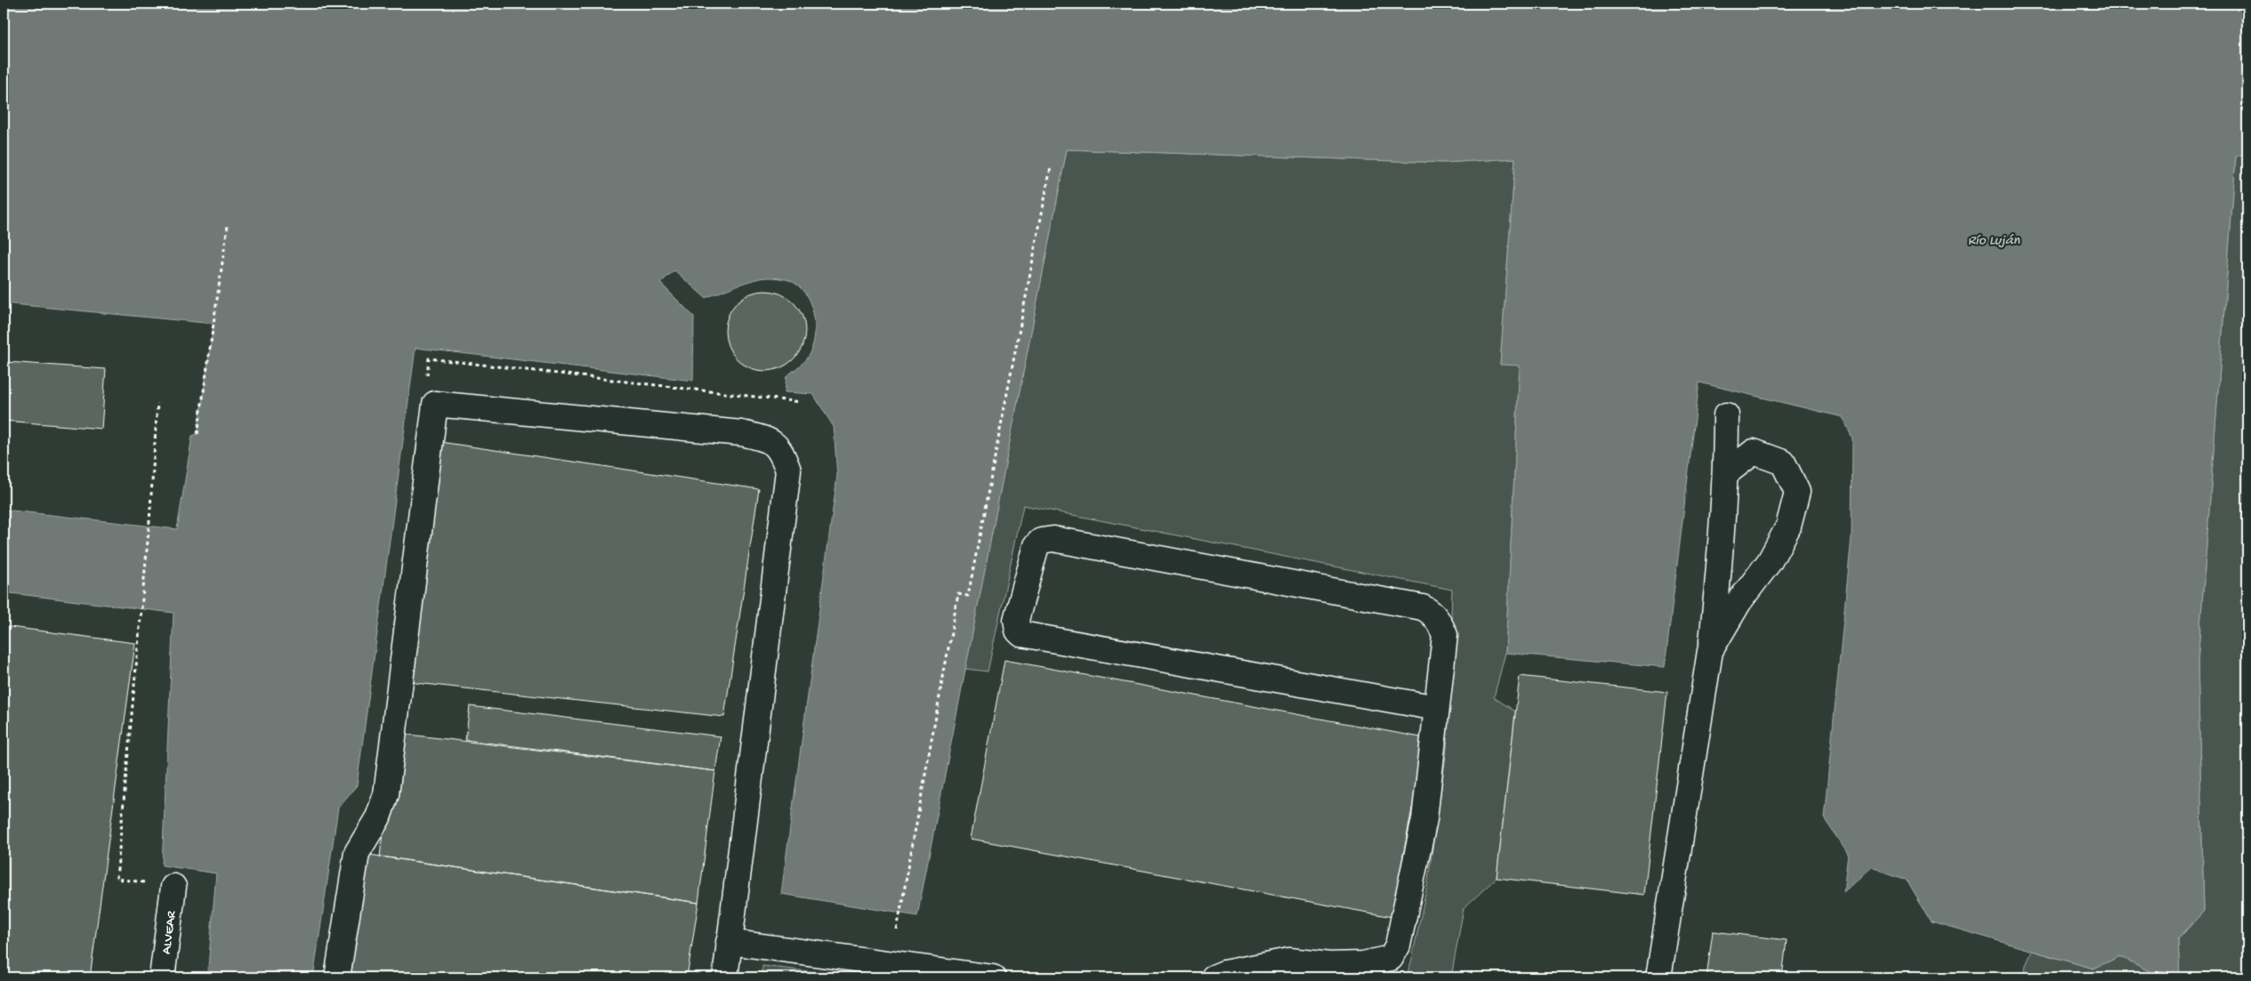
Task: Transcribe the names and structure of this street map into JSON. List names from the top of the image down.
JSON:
{
  "streets": {
    "street": ["ALVEAR"]
  },
  "water": ["Río Luján"]
}
